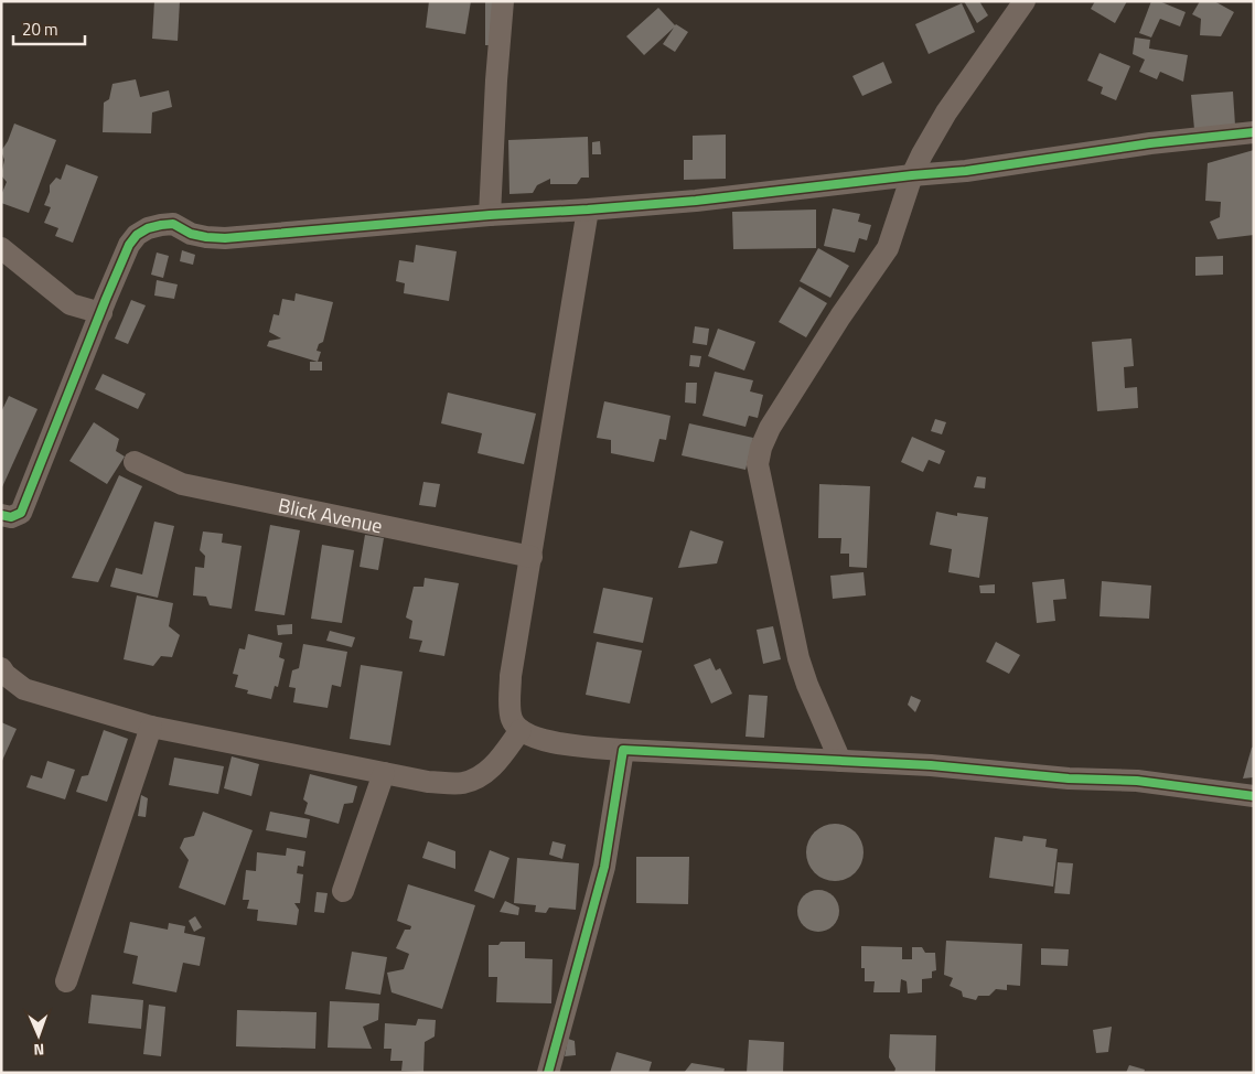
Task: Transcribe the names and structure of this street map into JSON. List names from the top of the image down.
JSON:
{
  "streets": {
    "street": ["Blick Avenue"]
  },
  "scale_bar": "20 m",
  "north": "bottom"
}
